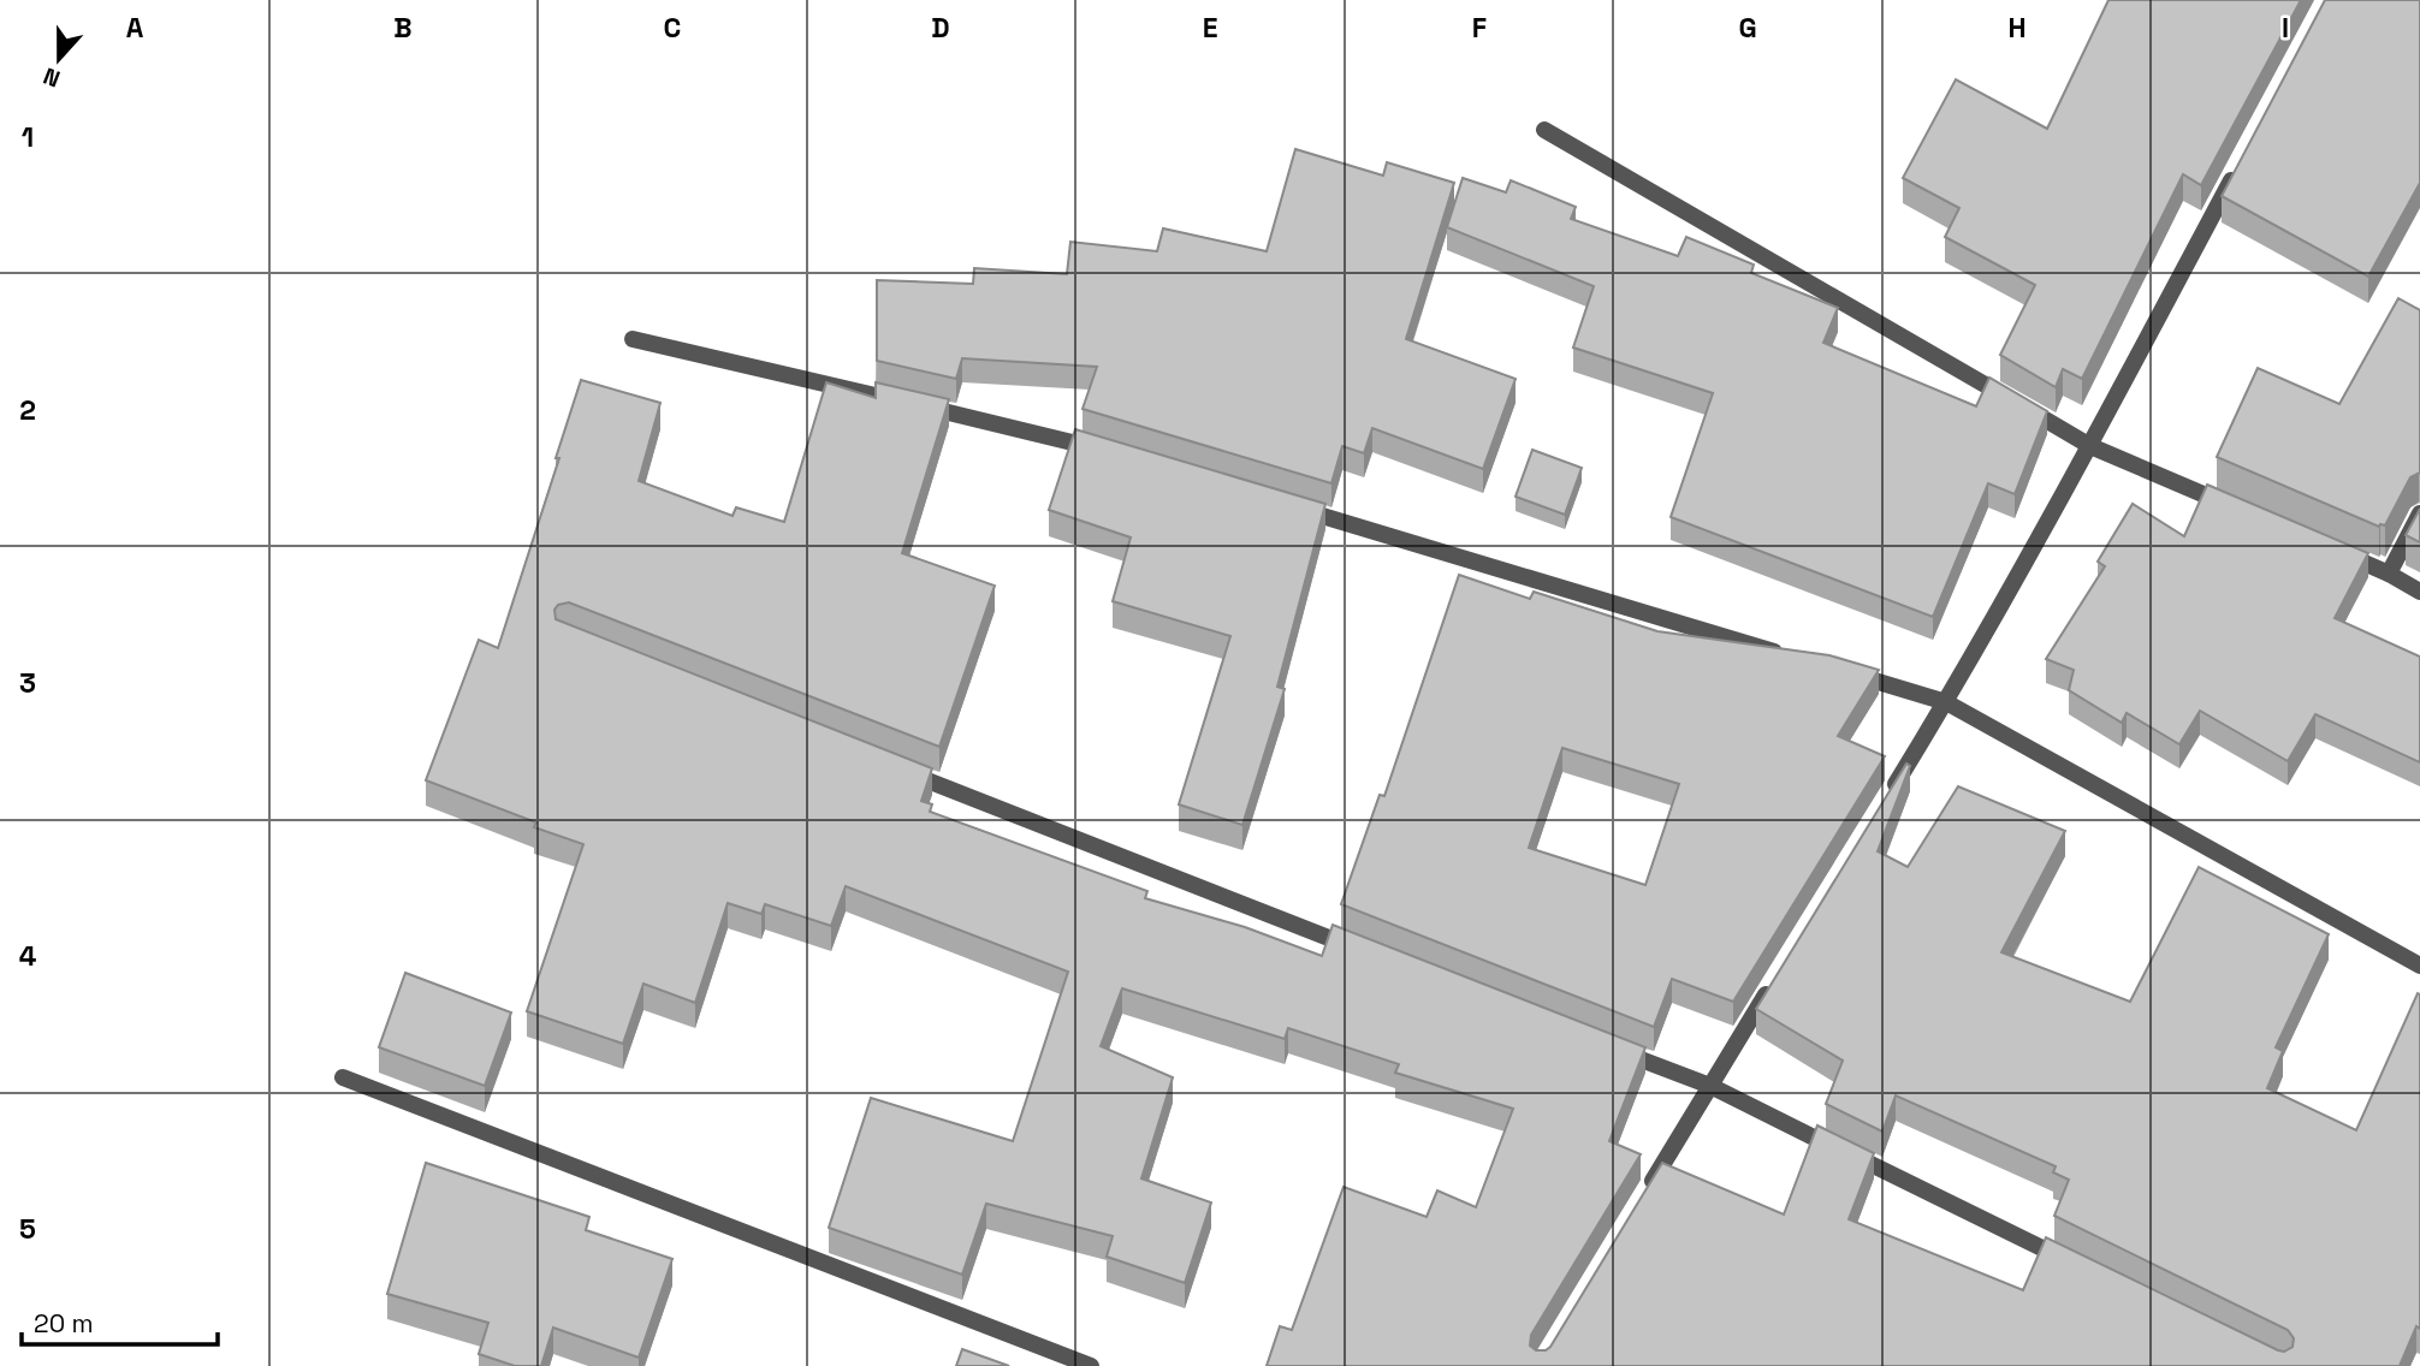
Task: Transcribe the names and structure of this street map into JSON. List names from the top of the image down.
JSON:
{
  "scale_bar": "20 m",
  "north": "bottom",
  "grid": {
    "columns": [
      "A",
      "B",
      "C",
      "D",
      "E",
      "F",
      "G",
      "H",
      "I"
    ],
    "rows": [
      "1",
      "2",
      "3",
      "4",
      "5"
    ]
  }
}
